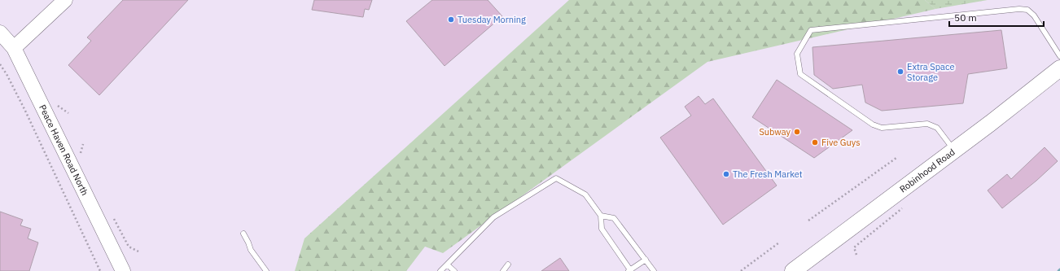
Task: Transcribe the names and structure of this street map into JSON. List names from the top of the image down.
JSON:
{
  "streets": {
    "main road": ["Peace Haven Road North", "Robinhood Road"]
  },
  "places": [
    "Tuesday Morning",
    "Extra Space Storage",
    "Subway",
    "Five Guys",
    "The Fresh Market"
  ],
  "scale_bar": "50 m"
}
